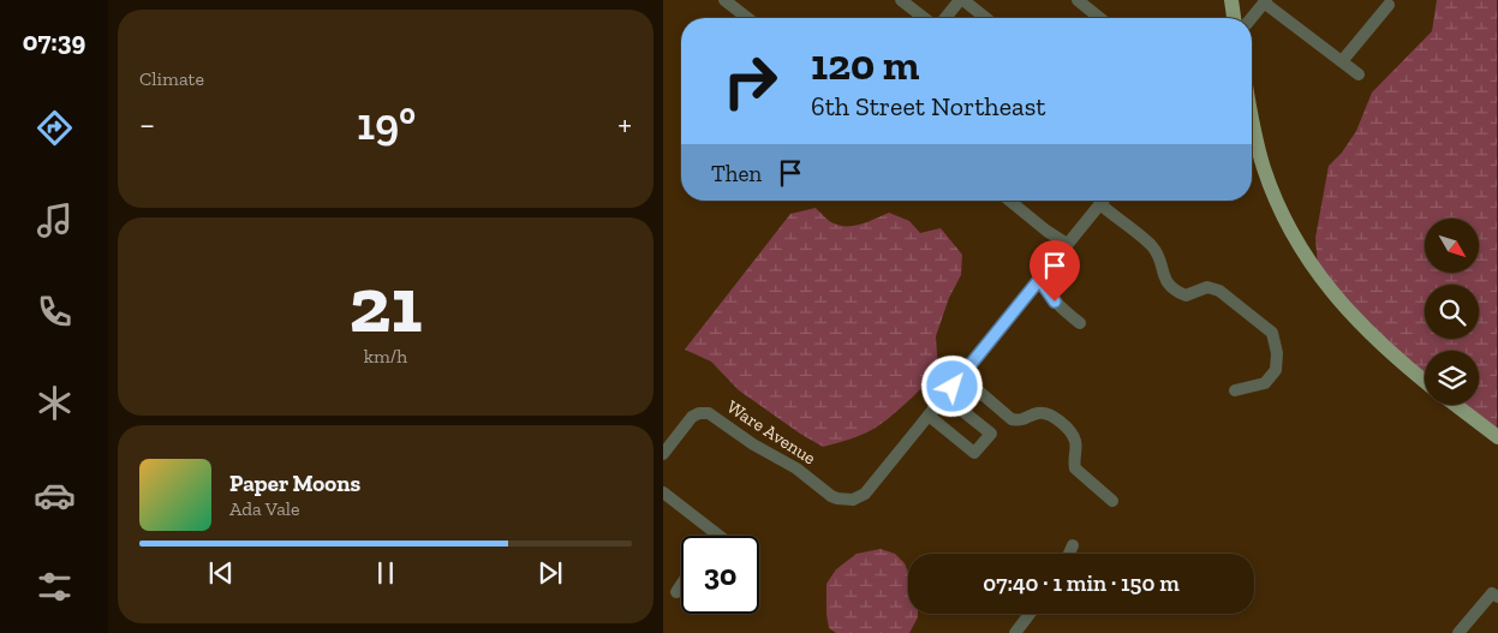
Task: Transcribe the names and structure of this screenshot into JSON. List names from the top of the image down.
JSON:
{
  "streets": {
    "street": ["Ware Avenue"]
  },
  "north": "bottom right",
  "page": {
    "tabs": "07:39",
    "tile": [
      "Climate",
      ["21", "km/h"]
    ],
    "turn": ["120 m", "6th Street Northeast"],
    "heat": ["−", "19°", "+"],
    "then": "Then",
    "song": ["Paper Moons", "Ada Vale"],
    "limit": "30",
    "trip": "07:40 · 1 min · 150 m"
  }
}
